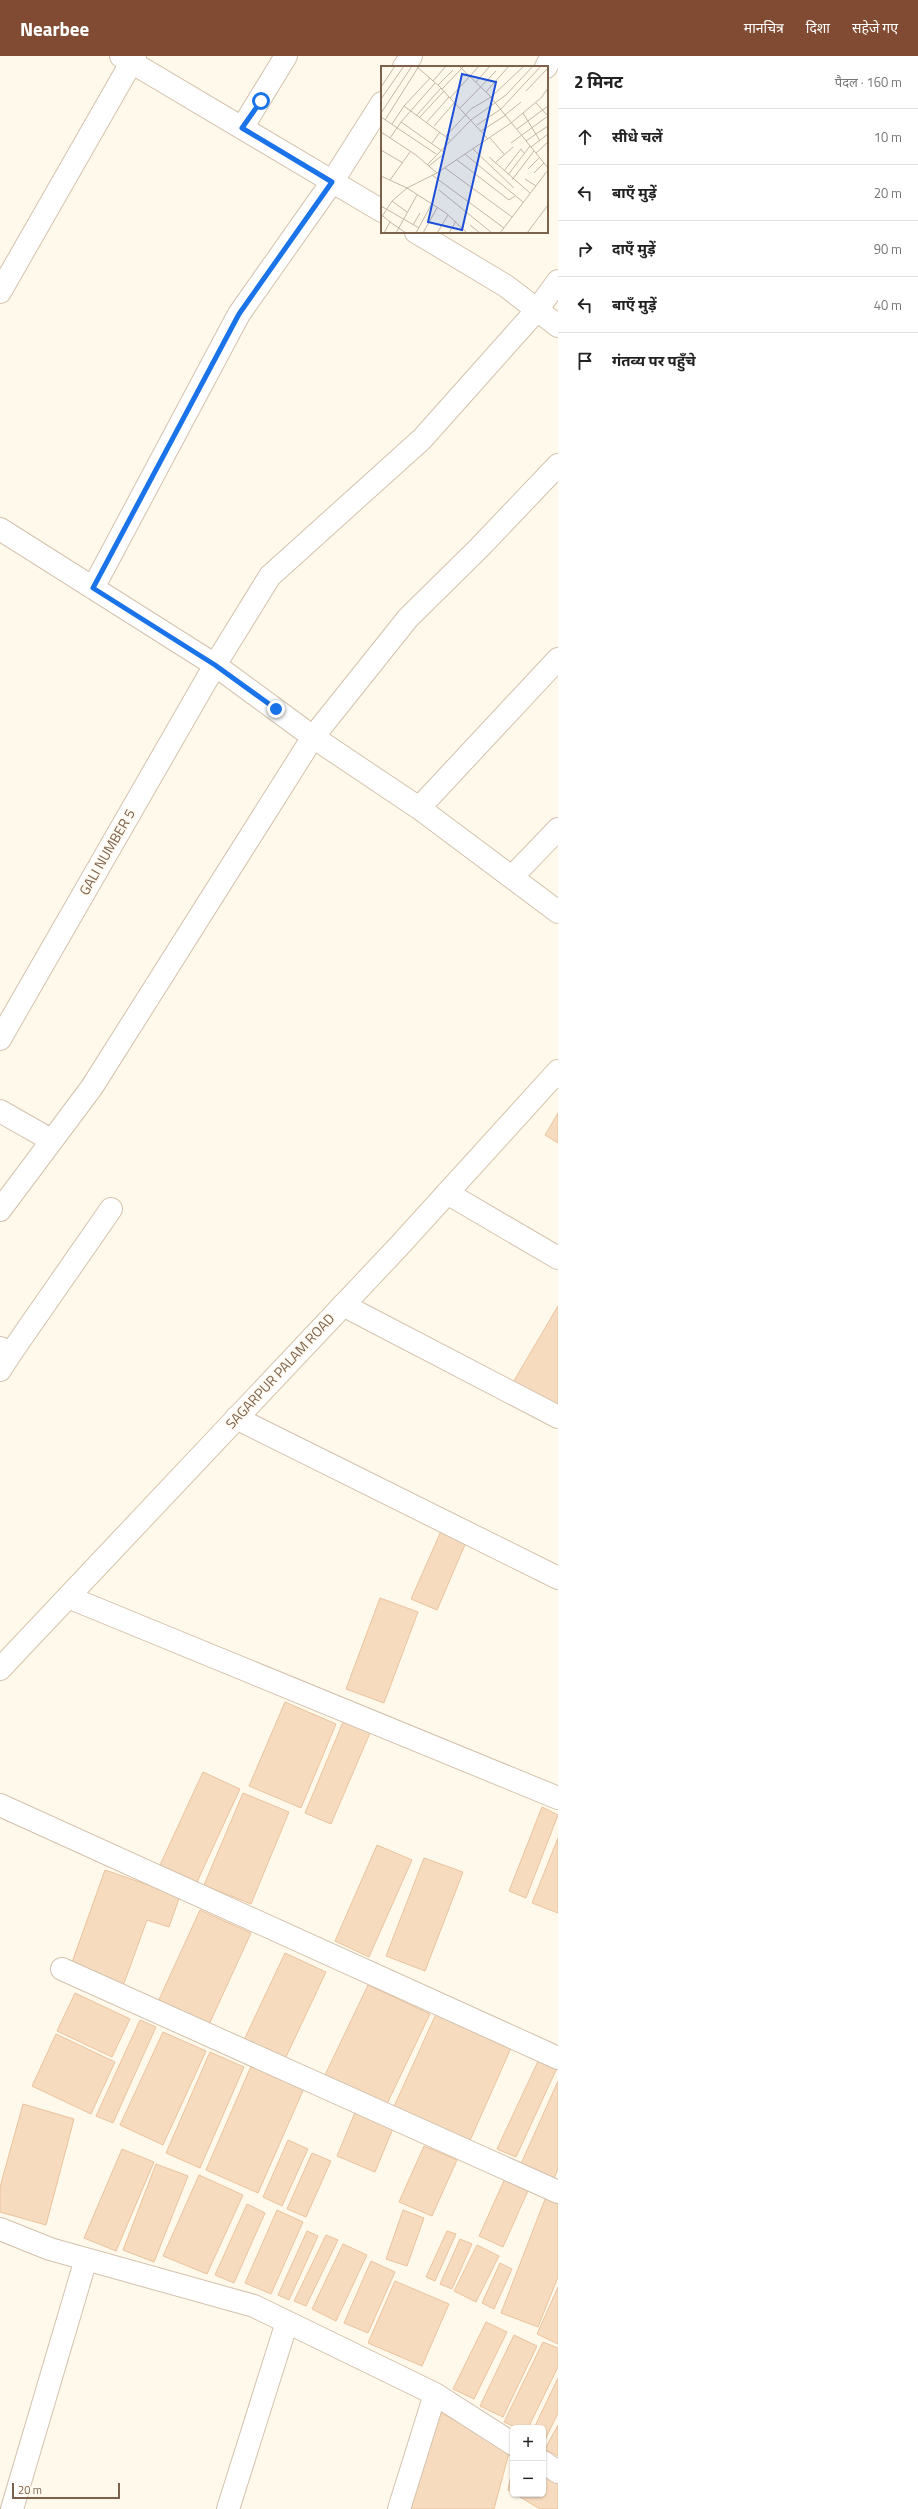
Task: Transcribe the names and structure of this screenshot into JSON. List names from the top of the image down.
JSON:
{
  "streets": {
    "street": ["GALI NUMBER 5", "SAGARPUR PALAM ROAD"]
  },
  "scale_bar": "20 m",
  "page": {
    "header": "Nearbee",
    "nav": ["मानचित्र", "दिशा", "सहेजे गए"],
    "heading": ["2 मिनट", "पैदल · 160 m"],
    "list": [
      ["सीधे चलें", "10 m"],
      ["बाएँ मुड़ें", "20 m"],
      ["दाएँ मुड़ें", "90 m"],
      ["बाएँ मुड़ें", "40 m"],
      "गंतव्य पर पहुँचे"
    ],
    "map_buttons": ["+", "−"],
    "scale": "20 m"
  }
}
